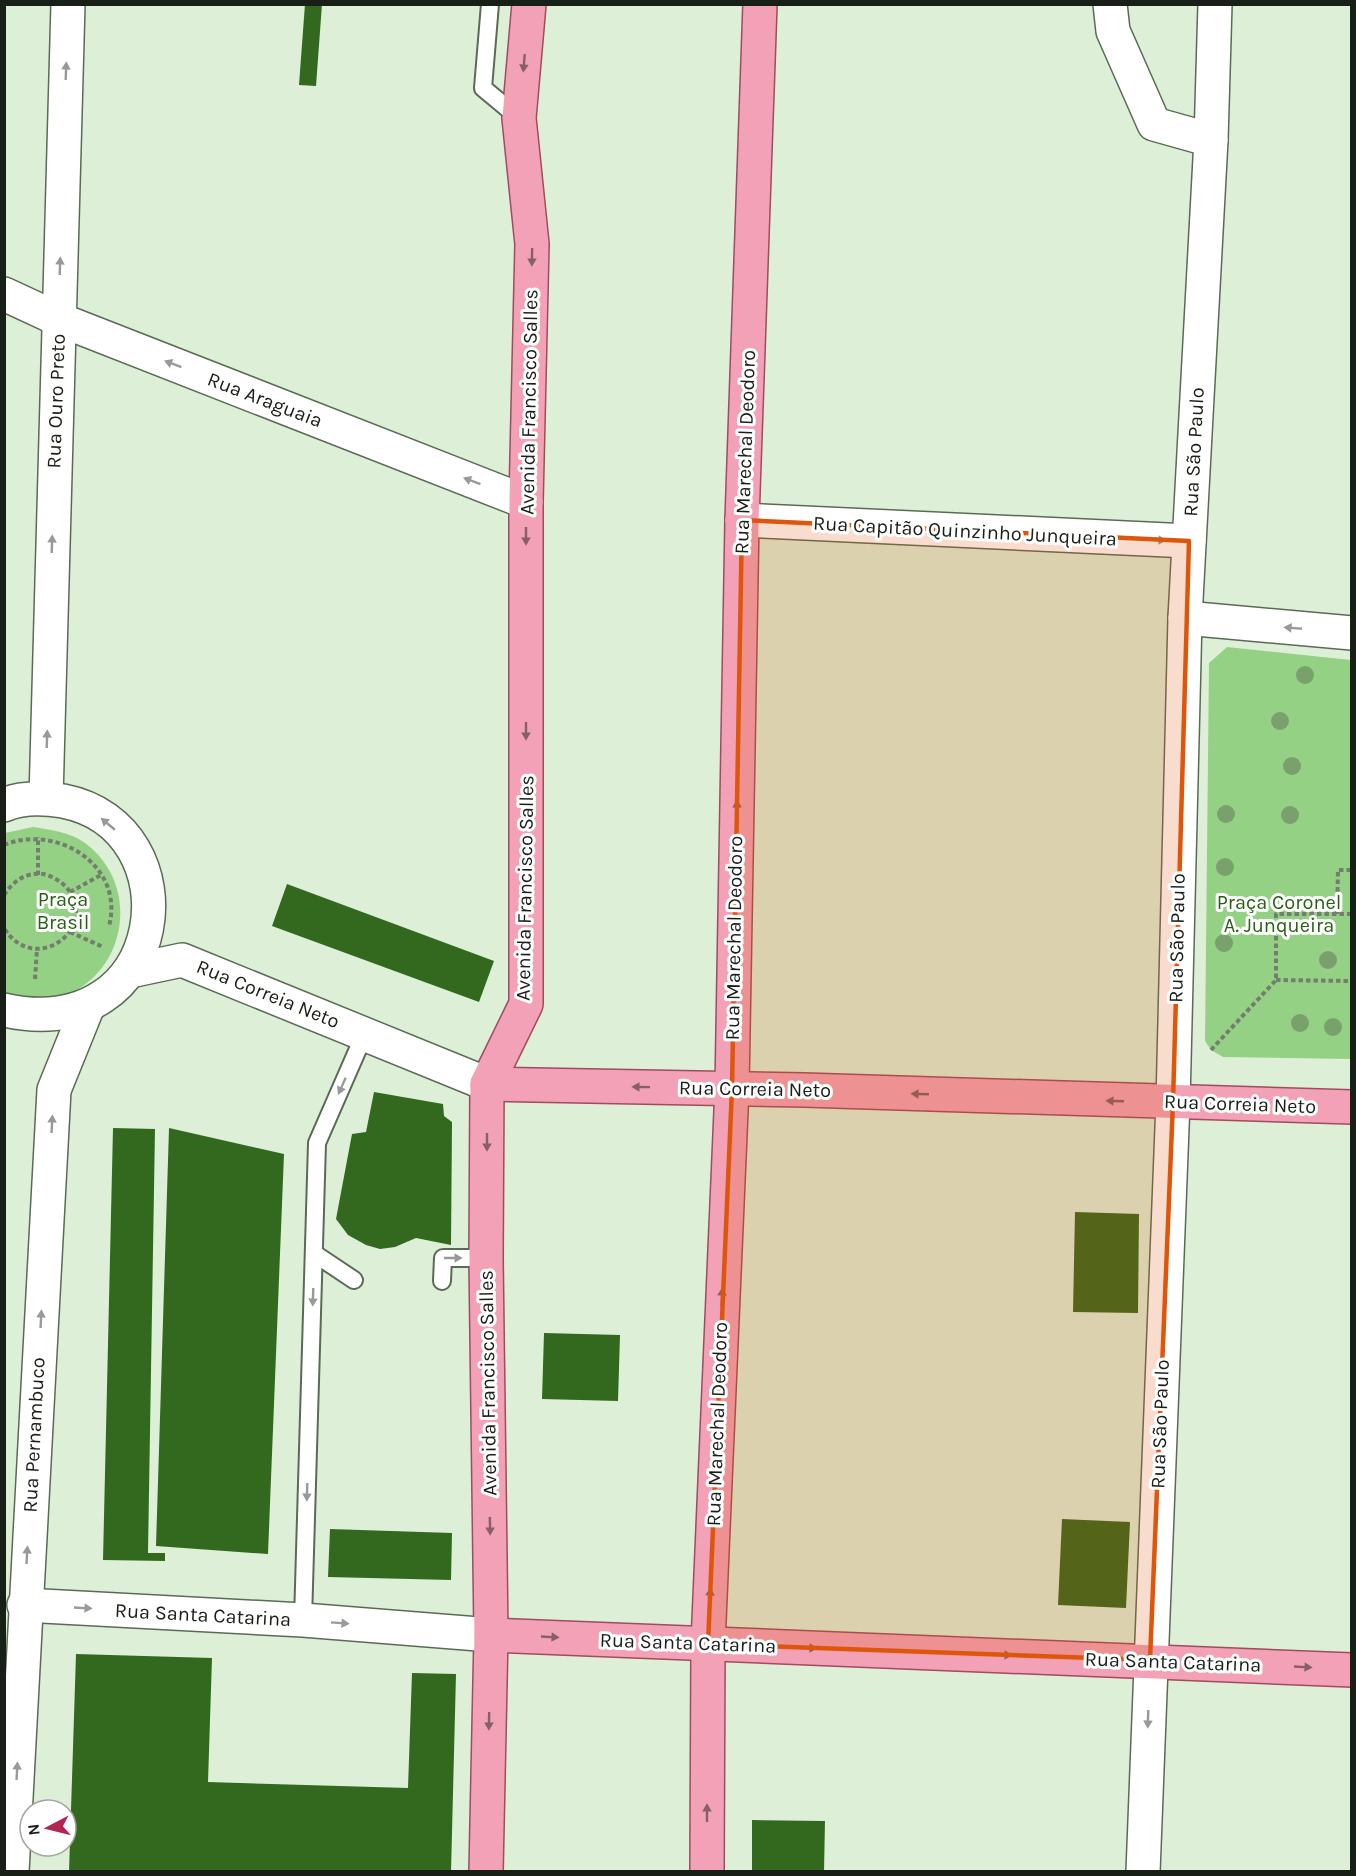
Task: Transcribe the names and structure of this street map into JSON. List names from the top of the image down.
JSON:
{
  "streets": {
    "main road": [
      "Avenida Francisco Salles",
      "Rua Marechal Deodoro",
      "Rua Correia Neto",
      "Rua Santa Catarina"
    ],
    "street": [
      "Rua Araguaia",
      "Rua Ouro Preto",
      "Rua São Paulo",
      "Rua Capitão Quinzinho Junqueira",
      "Rua Pernambuco"
    ]
  },
  "crossings": [
    ["Rua Araguaia", "Rua Ouro Preto"],
    ["Rua Araguaia", "Avenida Francisco Salles"],
    ["Avenida Francisco Salles", "Rua Correia Neto"],
    ["Avenida Francisco Salles", "Rua Santa Catarina"],
    ["Rua Marechal Deodoro", "Rua Capitão Quinzinho Junqueira"],
    ["Rua Marechal Deodoro", "Rua Correia Neto"],
    ["Rua Marechal Deodoro", "Rua Santa Catarina"],
    ["Rua São Paulo", "Rua Capitão Quinzinho Junqueira"],
    ["Rua São Paulo", "Rua Correia Neto"],
    ["Rua São Paulo", "Rua Santa Catarina"],
    ["Rua Pernambuco", "Rua Santa Catarina"]
  ],
  "one_way": [
    "Rua Araguaia",
    "Rua Ouro Preto",
    "Avenida Francisco Salles",
    "Rua Marechal Deodoro",
    "Rua Capitão Quinzinho Junqueira",
    "Rua Correia Neto",
    "Rua Pernambuco",
    "Rua Santa Catarina"
  ],
  "parks": ["Praça Brasil", "Praça Coronel A. Junqueira"],
  "north": "left"
}
